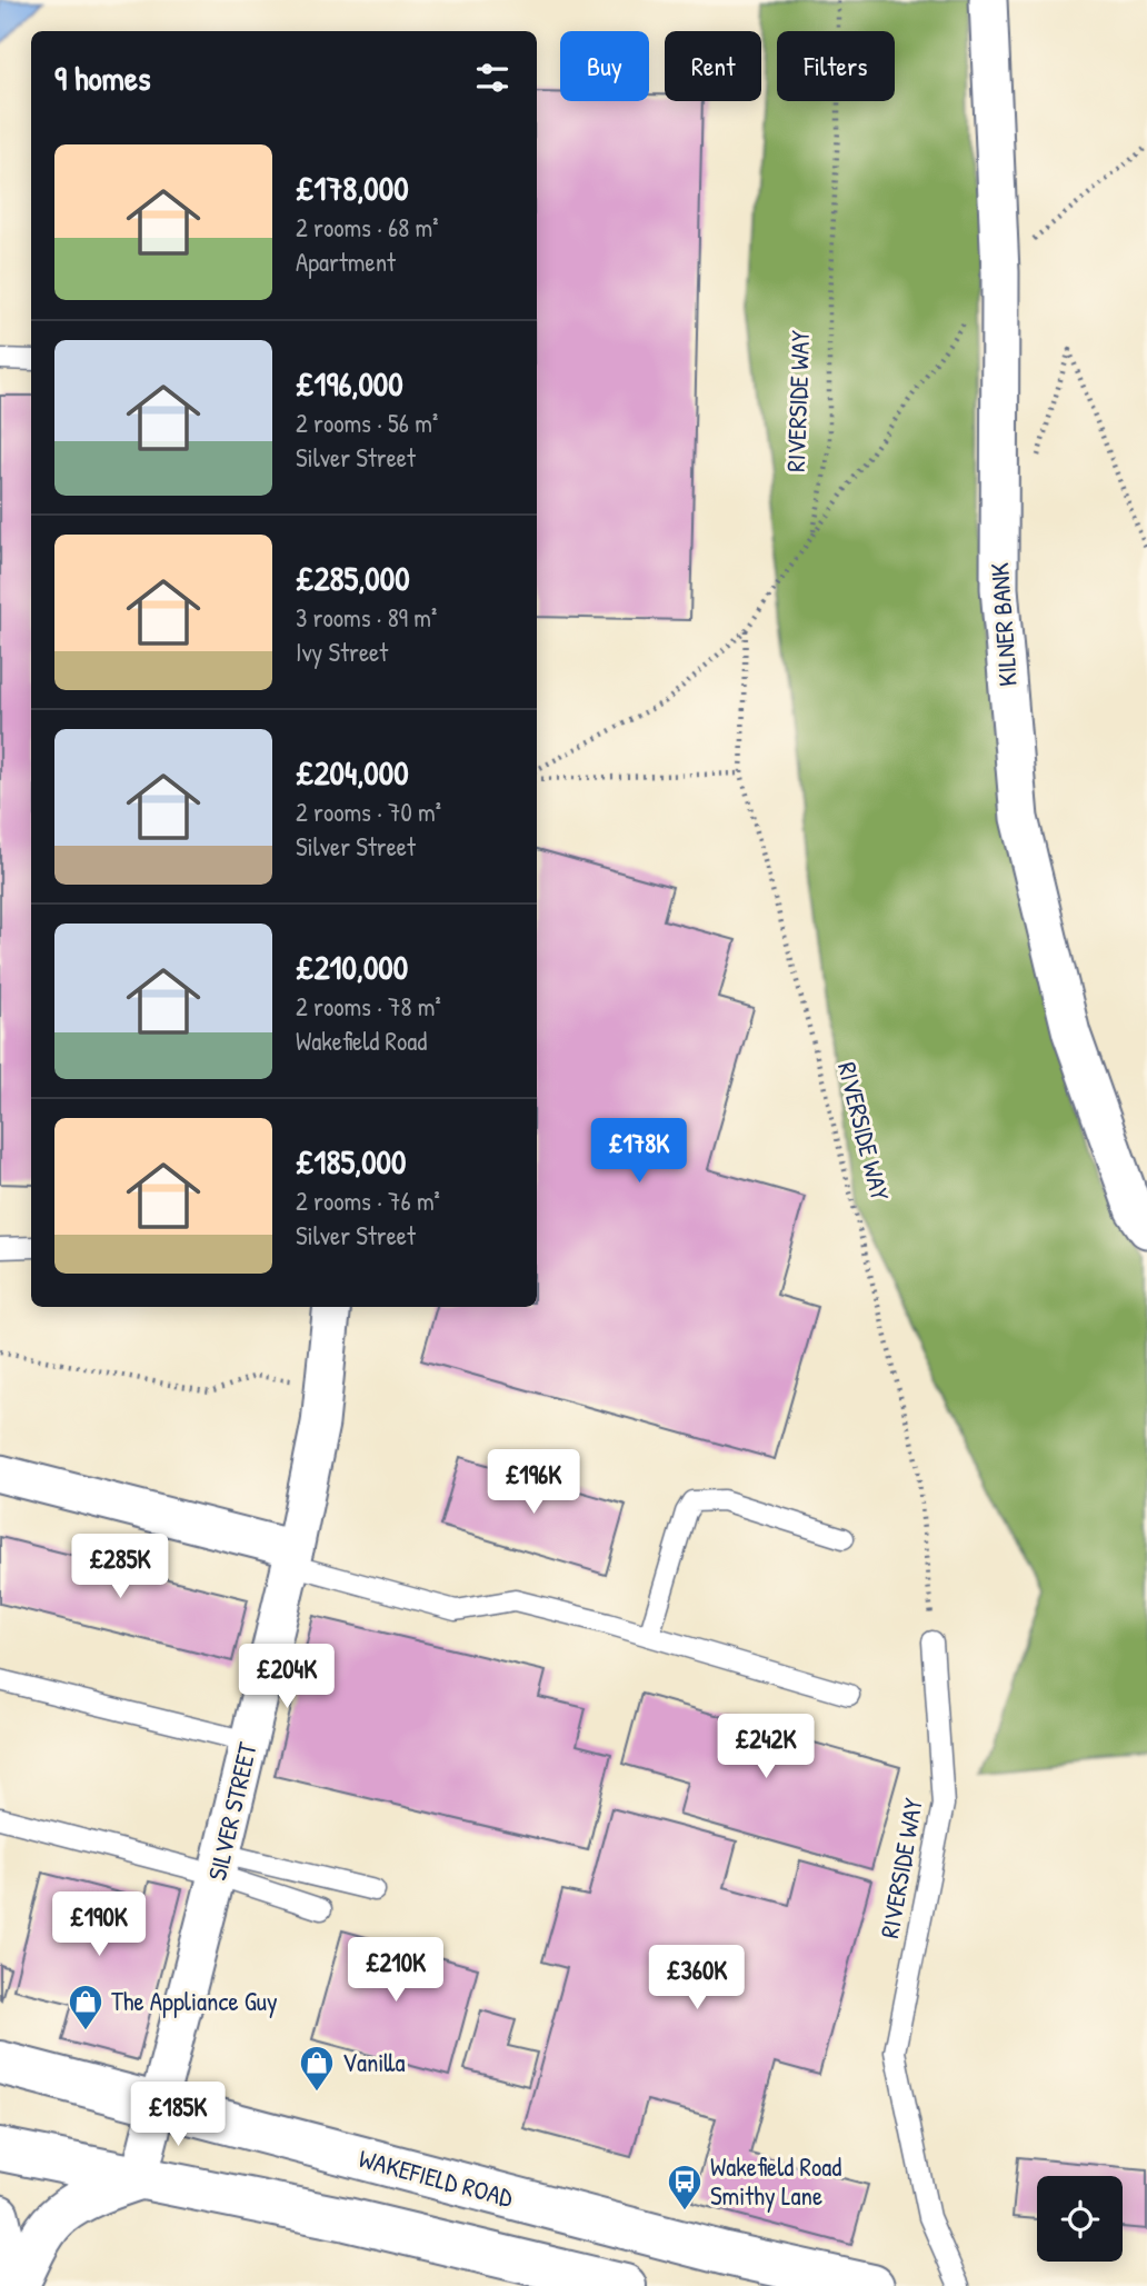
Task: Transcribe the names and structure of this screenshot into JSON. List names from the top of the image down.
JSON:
{
  "streets": {
    "highway": ["WAKEFIELD ROAD"],
    "street": ["KILNER BANK", "SILVER STREET"],
    "lane": ["RIVERSIDE WAY"]
  },
  "crossings": [
    ["SILVER STREET", "WAKEFIELD ROAD"]
  ],
  "places": {
    "shop": ["The Appliance Guy", "Vanilla"],
    "bus stop": ["Wakefield Road Smithy Lane"]
  },
  "page": {
    "chip": ["Buy", "Rent", "Filters"],
    "heading": "9 homes",
    "list": [
      {
        "name": "£178,000",
        "note": "2 rooms · 68 m² · Apartment"
      },
      {
        "name": "£196,000",
        "note": "2 rooms · 56 m² · Silver Street"
      },
      {
        "name": "£285,000",
        "note": "3 rooms · 89 m² · Ivy Street"
      },
      {
        "name": "£204,000",
        "note": "2 rooms · 70 m² · Silver Street"
      },
      {
        "name": "£210,000",
        "note": "2 rooms · 78 m² · Wakefield Road"
      },
      {
        "name": "£185,000",
        "note": "2 rooms · 76 m² · Silver Street"
      }
    ],
    "price": [
      "£178K",
      "£196K",
      "£285K",
      "£204K",
      "£242K",
      "£190K",
      "£210K",
      "£360K",
      "£185K"
    ]
  }
}
